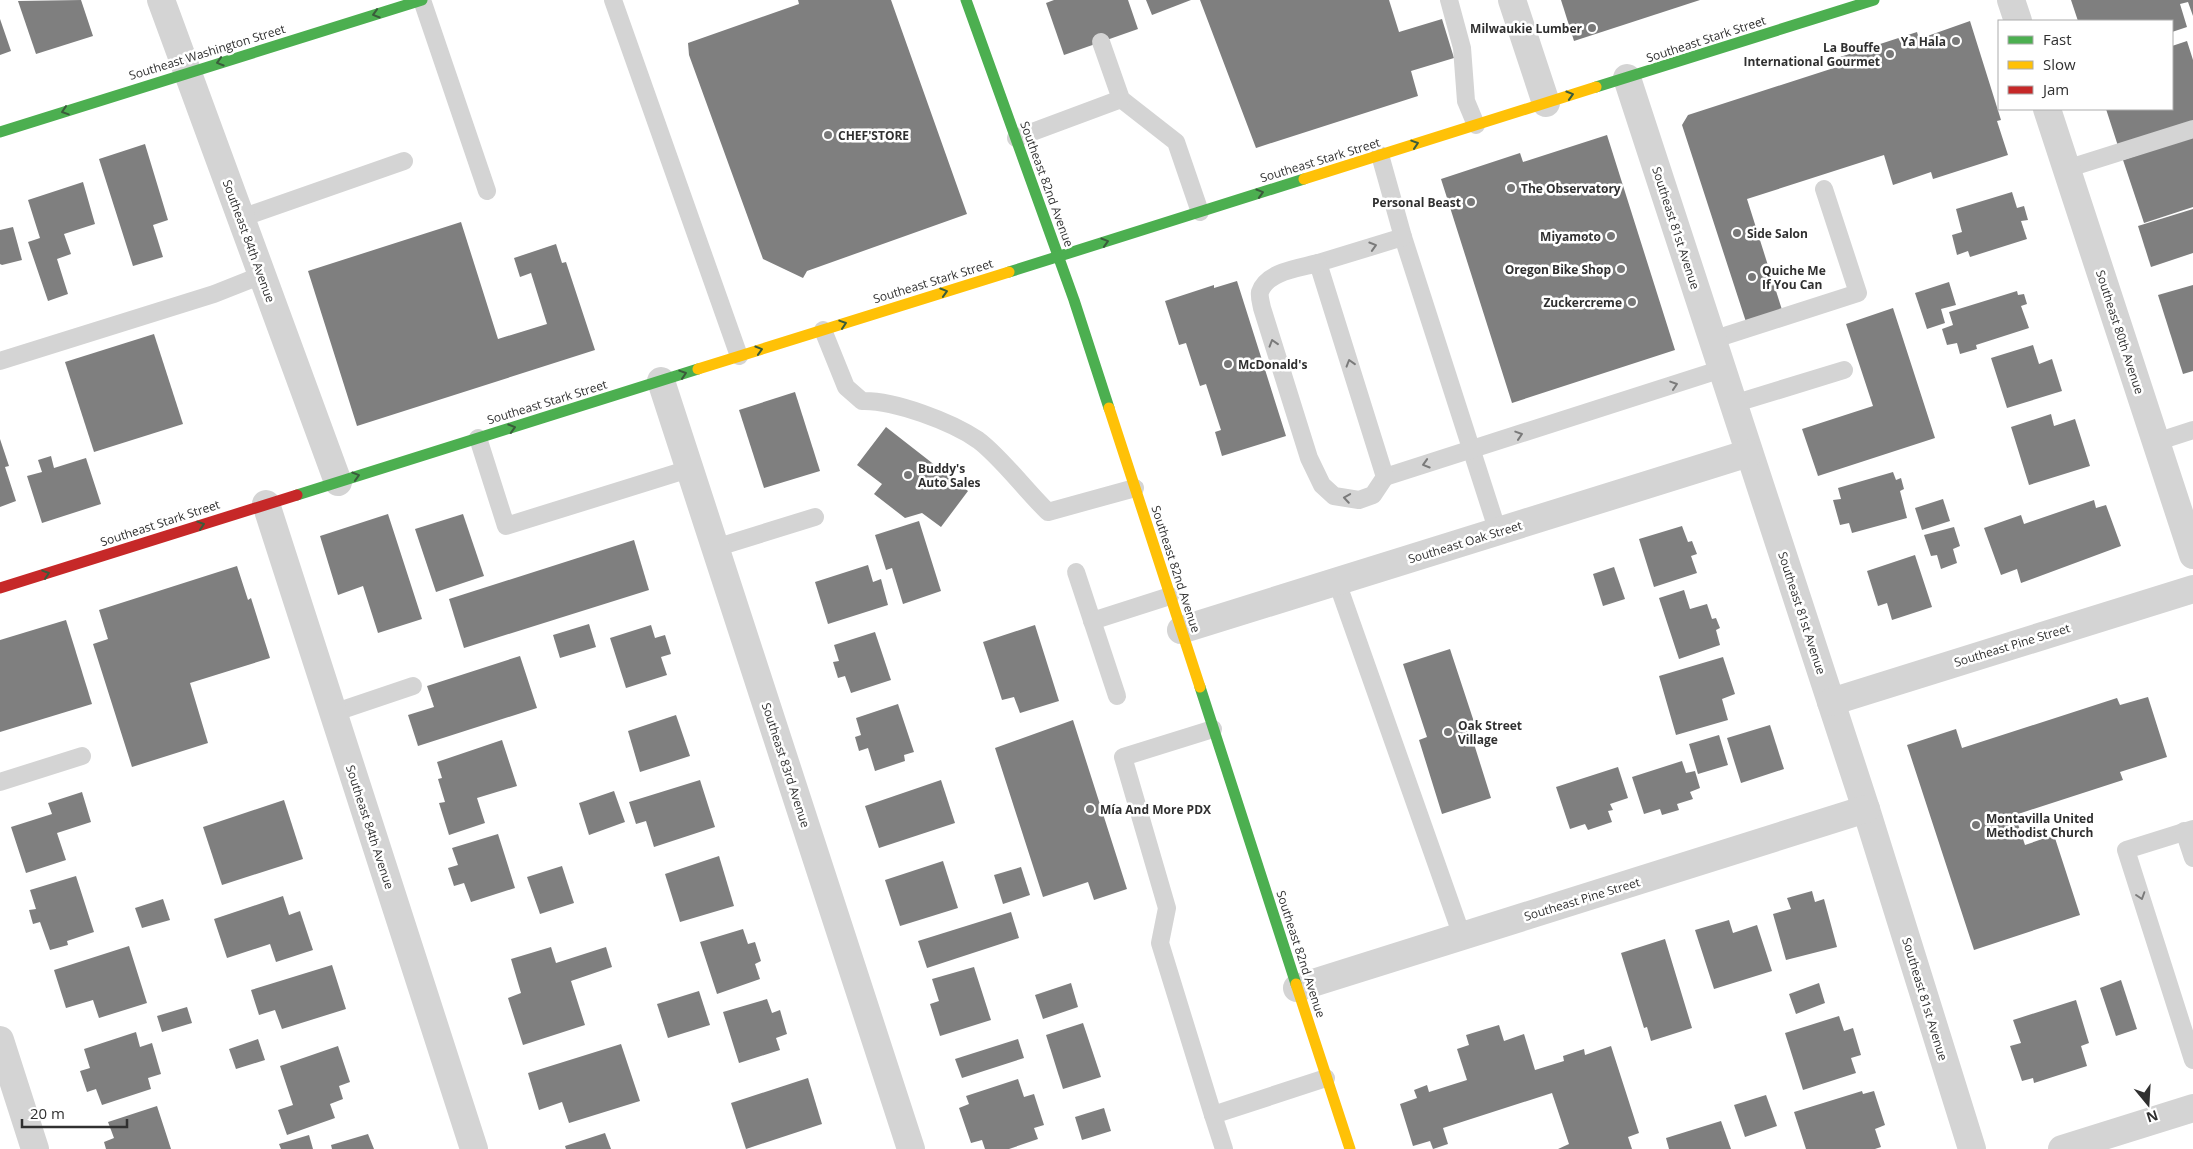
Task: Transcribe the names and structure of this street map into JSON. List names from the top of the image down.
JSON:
{
  "streets": {
    "main road": ["Southeast Stark Street", "Southeast Washington Street", "Southeast 82nd Avenue"],
    "street": [
      "Southeast 81st Avenue",
      "Southeast 84th Avenue",
      "Southeast 80th Avenue",
      "Southeast Oak Street",
      "Southeast Pine Street",
      "Southeast 83rd Avenue"
    ]
  },
  "crossings": [
    ["Southeast Stark Street", "Southeast 82nd Avenue"],
    ["Southeast Stark Street", "Southeast 81st Avenue"],
    ["Southeast Stark Street", "Southeast 84th Avenue"],
    ["Southeast Stark Street", "Southeast 83rd Avenue"],
    ["Southeast Washington Street", "Southeast 84th Avenue"],
    ["Southeast 82nd Avenue", "Southeast Oak Street"],
    ["Southeast 82nd Avenue", "Southeast Pine Street"],
    ["Southeast 81st Avenue", "Southeast Oak Street"],
    ["Southeast 81st Avenue", "Southeast Pine Street"]
  ],
  "one_way": ["Southeast Stark Street", "Southeast Washington Street"],
  "places": [
    "Milwaukie Lumber",
    "Ya Hala",
    "La Bouffe International Gourmet",
    "CHEF'STORE",
    "The Observatory",
    "Personal Beast",
    "Side Salon",
    "Miyamoto",
    "Oregon Bike Shop",
    "Quiche Me If You Can",
    "Zuckercreme",
    "McDonald's",
    "Buddy's Auto Sales",
    "Oak Street Village",
    "Mía And More PDX",
    "Montavilla United Methodist Church"
  ],
  "legend": ["Fast", "Slow", "Jam"],
  "scale_bar": "20 m",
  "north": "bottom"
}
